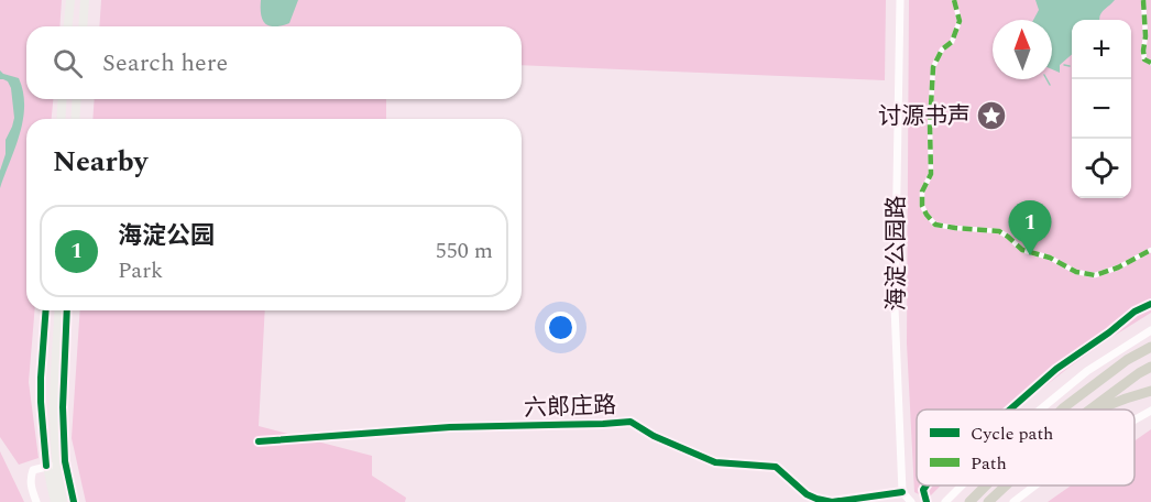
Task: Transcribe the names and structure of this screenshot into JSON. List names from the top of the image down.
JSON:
{
  "streets": {
    "street": ["海淀公园路", "六郎庄路"]
  },
  "crossings": [
    ["海淀公园路", "六郎庄路"]
  ],
  "places": {
    "place": ["讨源书声"]
  },
  "legend": ["Cycle path", "Path"],
  "north": "top",
  "page": {
    "map_buttons": ["+", "−"],
    "search": "Search here",
    "heading": "Nearby",
    "pins": "1",
    "list": [
      {
        "mark": "1",
        "name": "海淀公园",
        "note": "Park",
        "value": "550 m"
      }
    ]
  }
}
